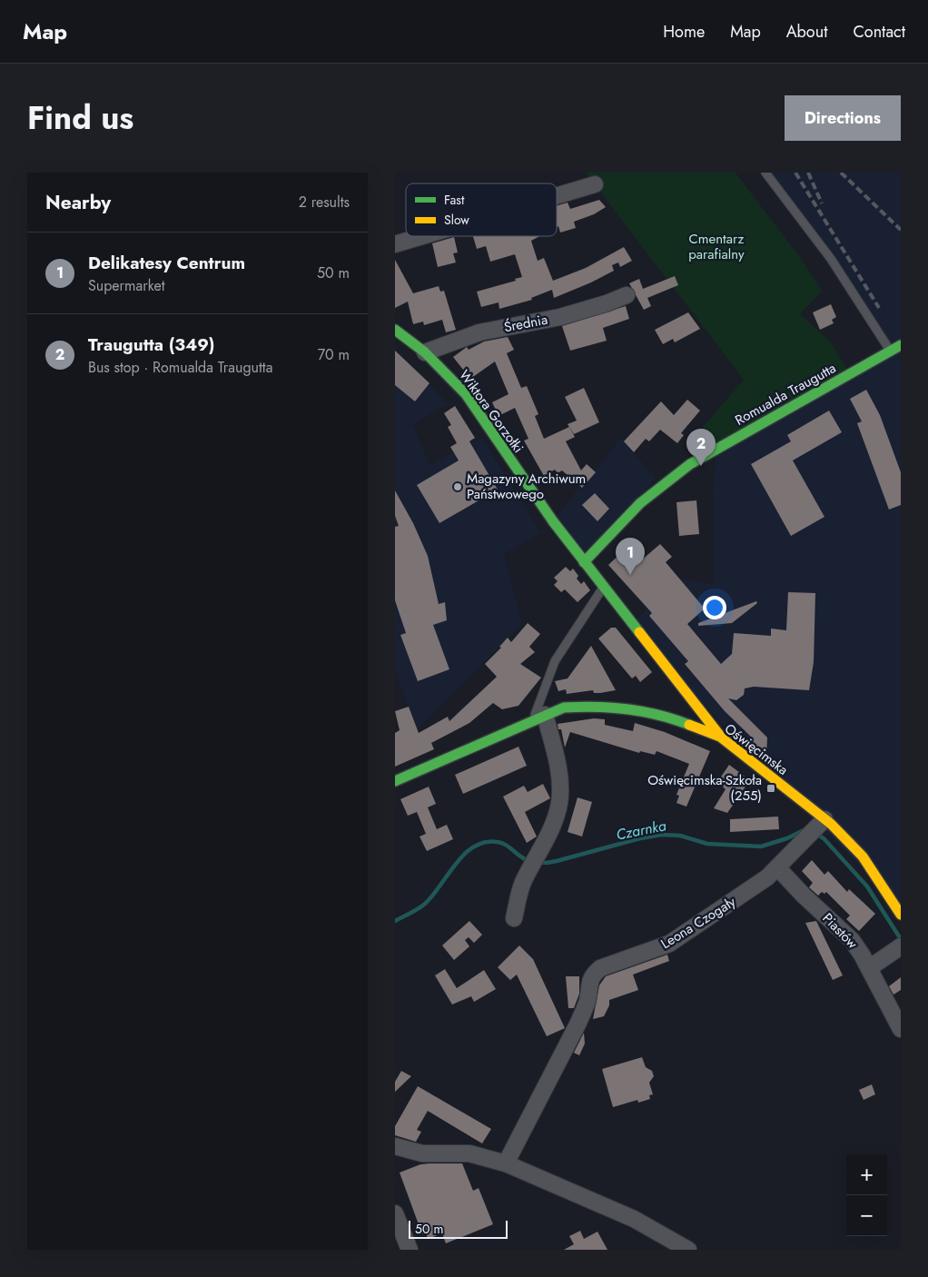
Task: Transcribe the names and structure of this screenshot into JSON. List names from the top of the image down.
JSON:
{
  "streets": {
    "main road": ["Romualda Traugutta", "Wiktora Gorzołki", "Oświęcimska"],
    "street": ["Średnia", "Leona Czogały", "Piastów"]
  },
  "crossings": [
    ["Średnia", "Wiktora Gorzołki"],
    ["Romualda Traugutta", "Wiktora Gorzołki"],
    ["Wiktora Gorzołki", "Oświęcimska"],
    ["Oświęcimska", "Leona Czogały"],
    ["Leona Czogały", "Piastów"]
  ],
  "water": ["Czarnka"],
  "parks": ["Cmentarz parafialny"],
  "places": {
    "other": ["Magazyny Archiwum Państwowego"],
    "transit": ["Oświęcimska-Szkoła (255)"]
  },
  "legend": ["Fast", "Slow"],
  "scale_bar": "50 m",
  "page": {
    "header": "Map",
    "nav": [
      "Home",
      "Map",
      "About",
      "Contact"
    ],
    "title": "Find us",
    "buttons": "Directions",
    "heading": ["Nearby", "2 results"],
    "list": [
      {
        "mark": "1",
        "name": "Delikatesy Centrum",
        "note": "Supermarket",
        "value": "50 m"
      },
      {
        "mark": "2",
        "name": "Traugutta (349)",
        "note": "Bus stop · Romualda Traugutta",
        "value": "70 m"
      }
    ],
    "pins": ["2", "1"],
    "map_buttons": ["+", "−"],
    "scale": "50 m"
  }
}
